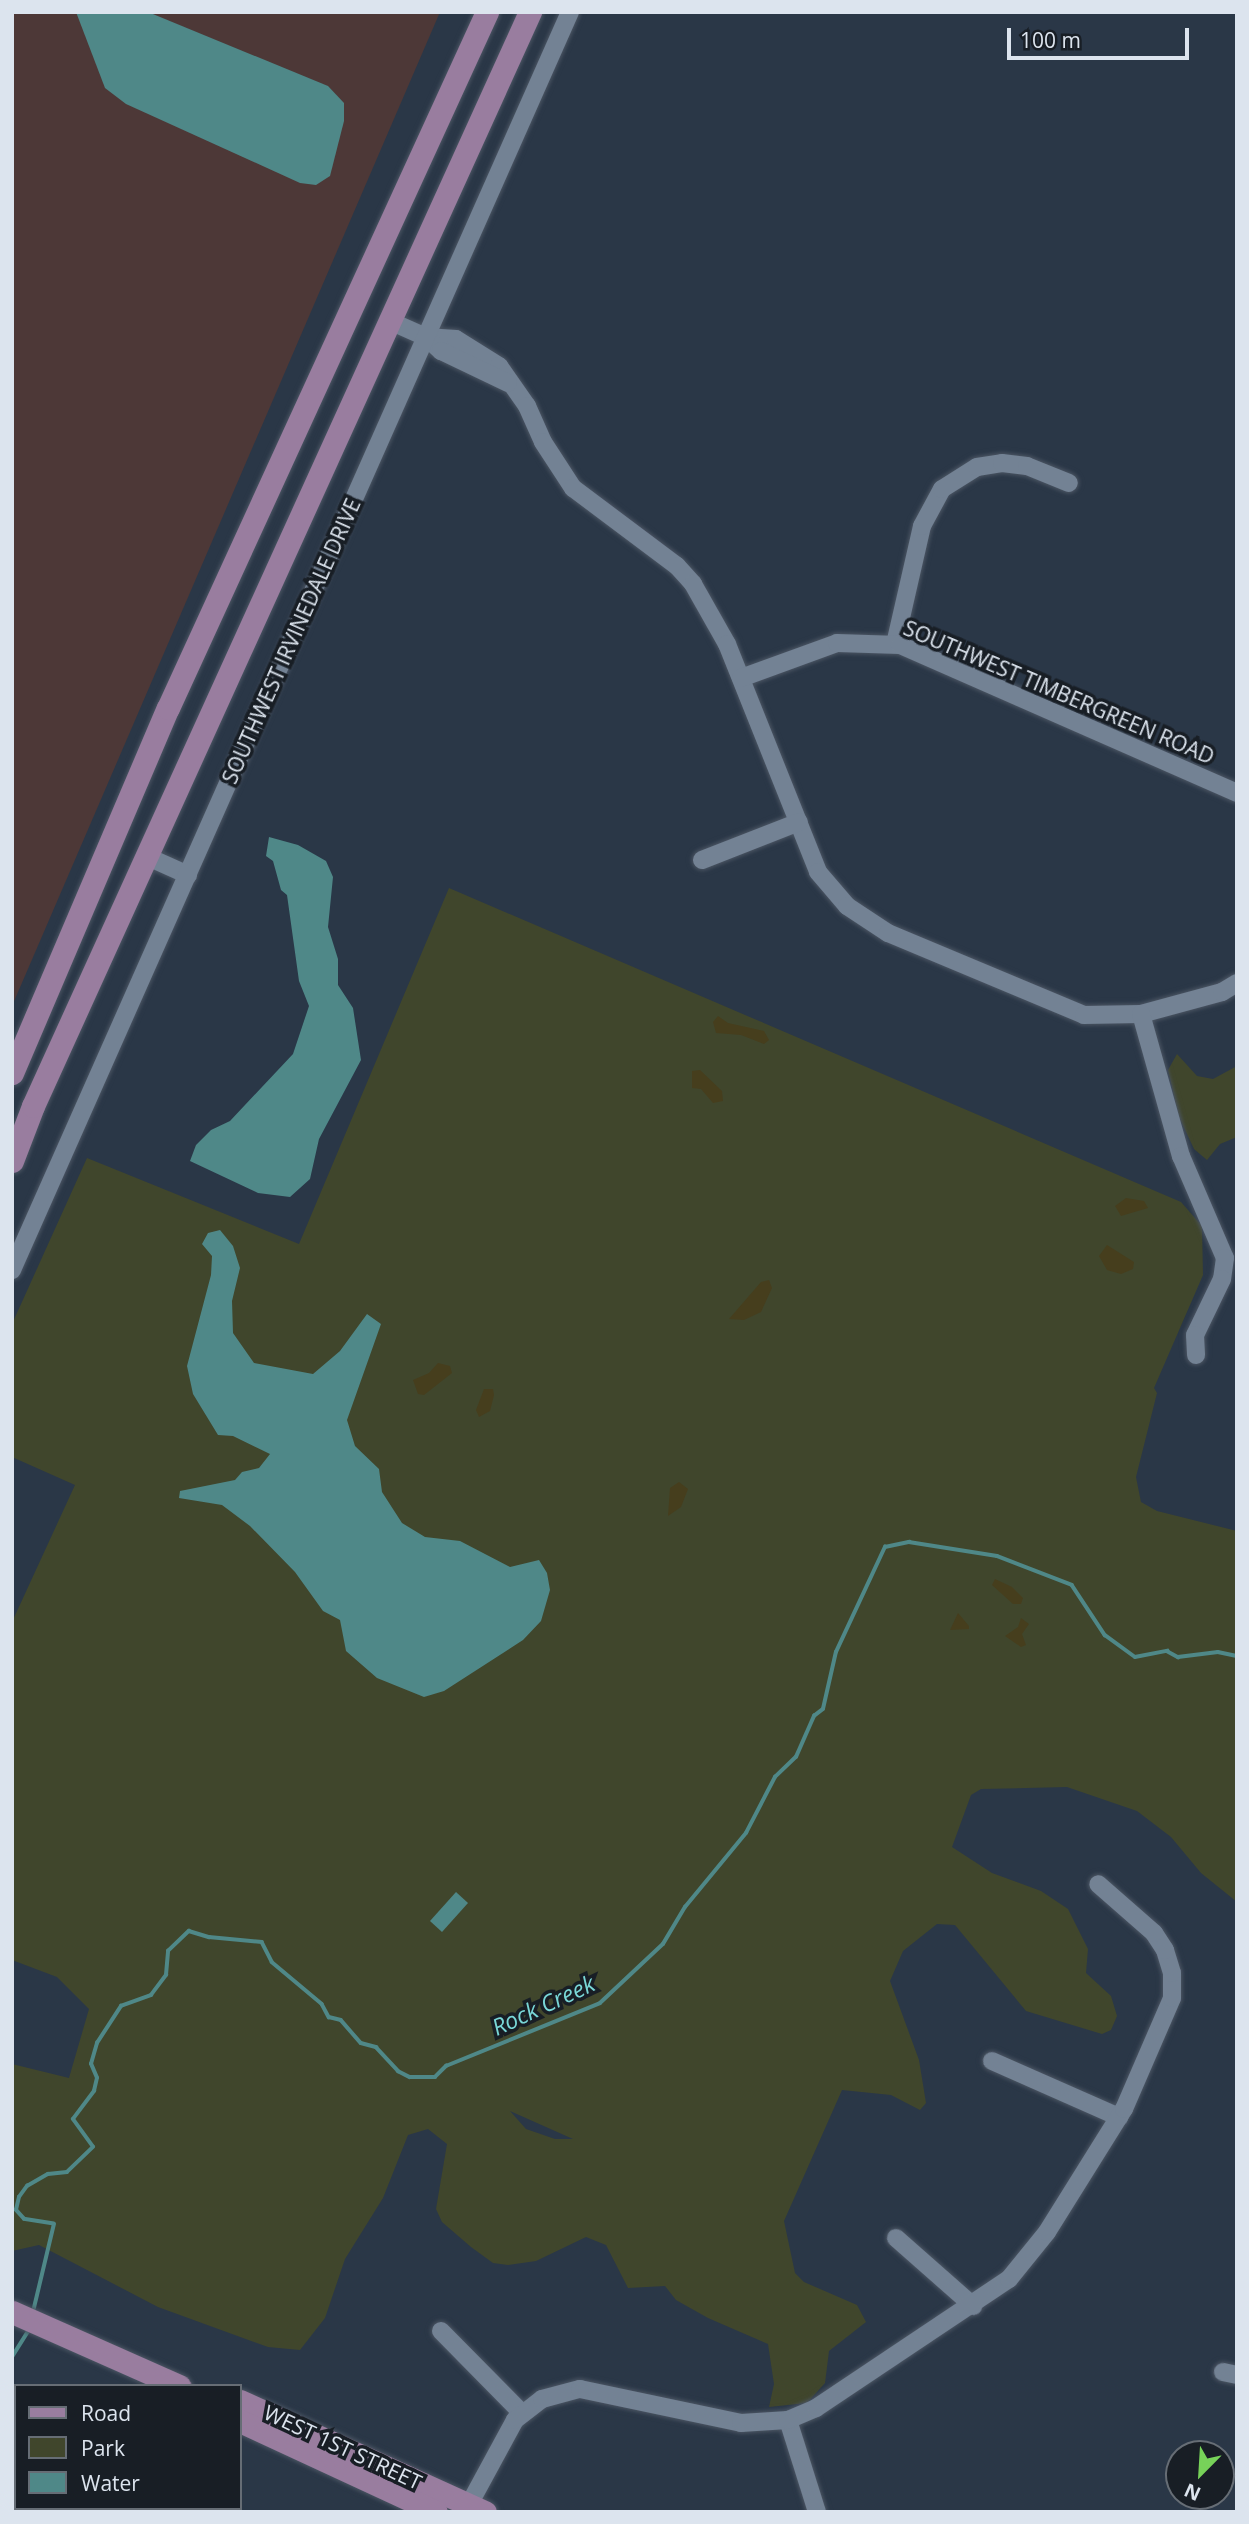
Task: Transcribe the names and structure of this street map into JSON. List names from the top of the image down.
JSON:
{
  "streets": {
    "main road": ["SOUTHWEST IRVINEDALE DRIVE", "WEST 1ST STREET"],
    "street": ["SOUTHWEST TIMBERGREEN ROAD"]
  },
  "water": ["Rock Creek"],
  "legend": ["Road", "Park", "Water"],
  "scale_bar": "100 m",
  "north": "bottom left"
}
